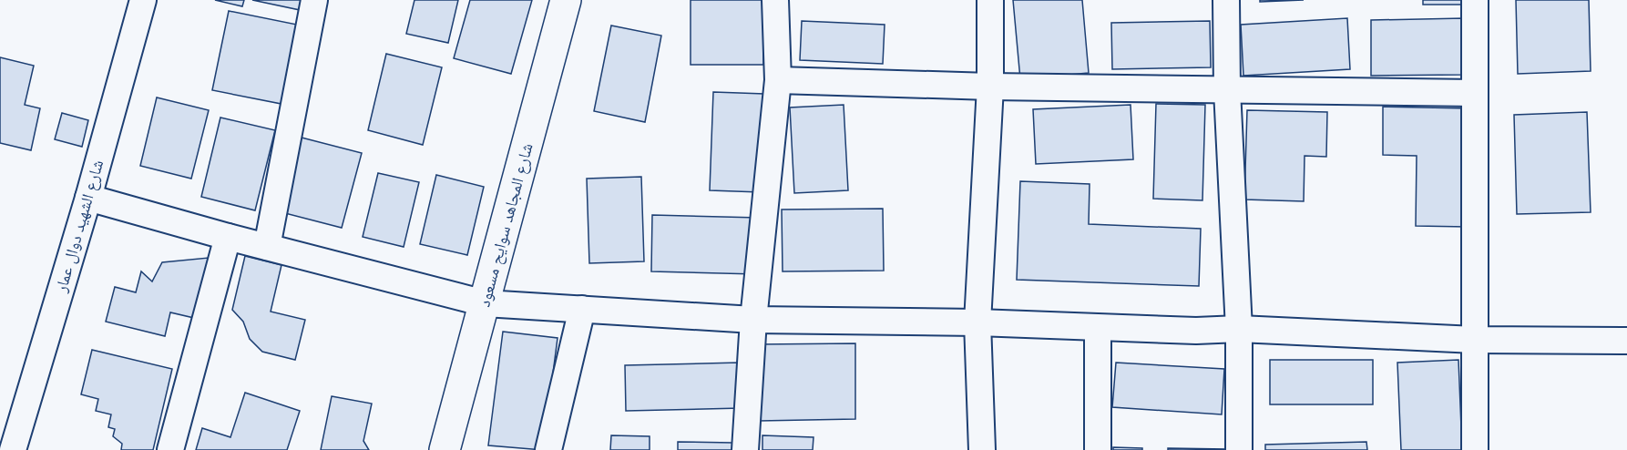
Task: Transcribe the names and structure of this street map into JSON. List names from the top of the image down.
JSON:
{
  "streets": {
    "street": ["شارع المجاهد سوايح مسعود", "شارع الشهيد دوال عمار"]
  }
}
